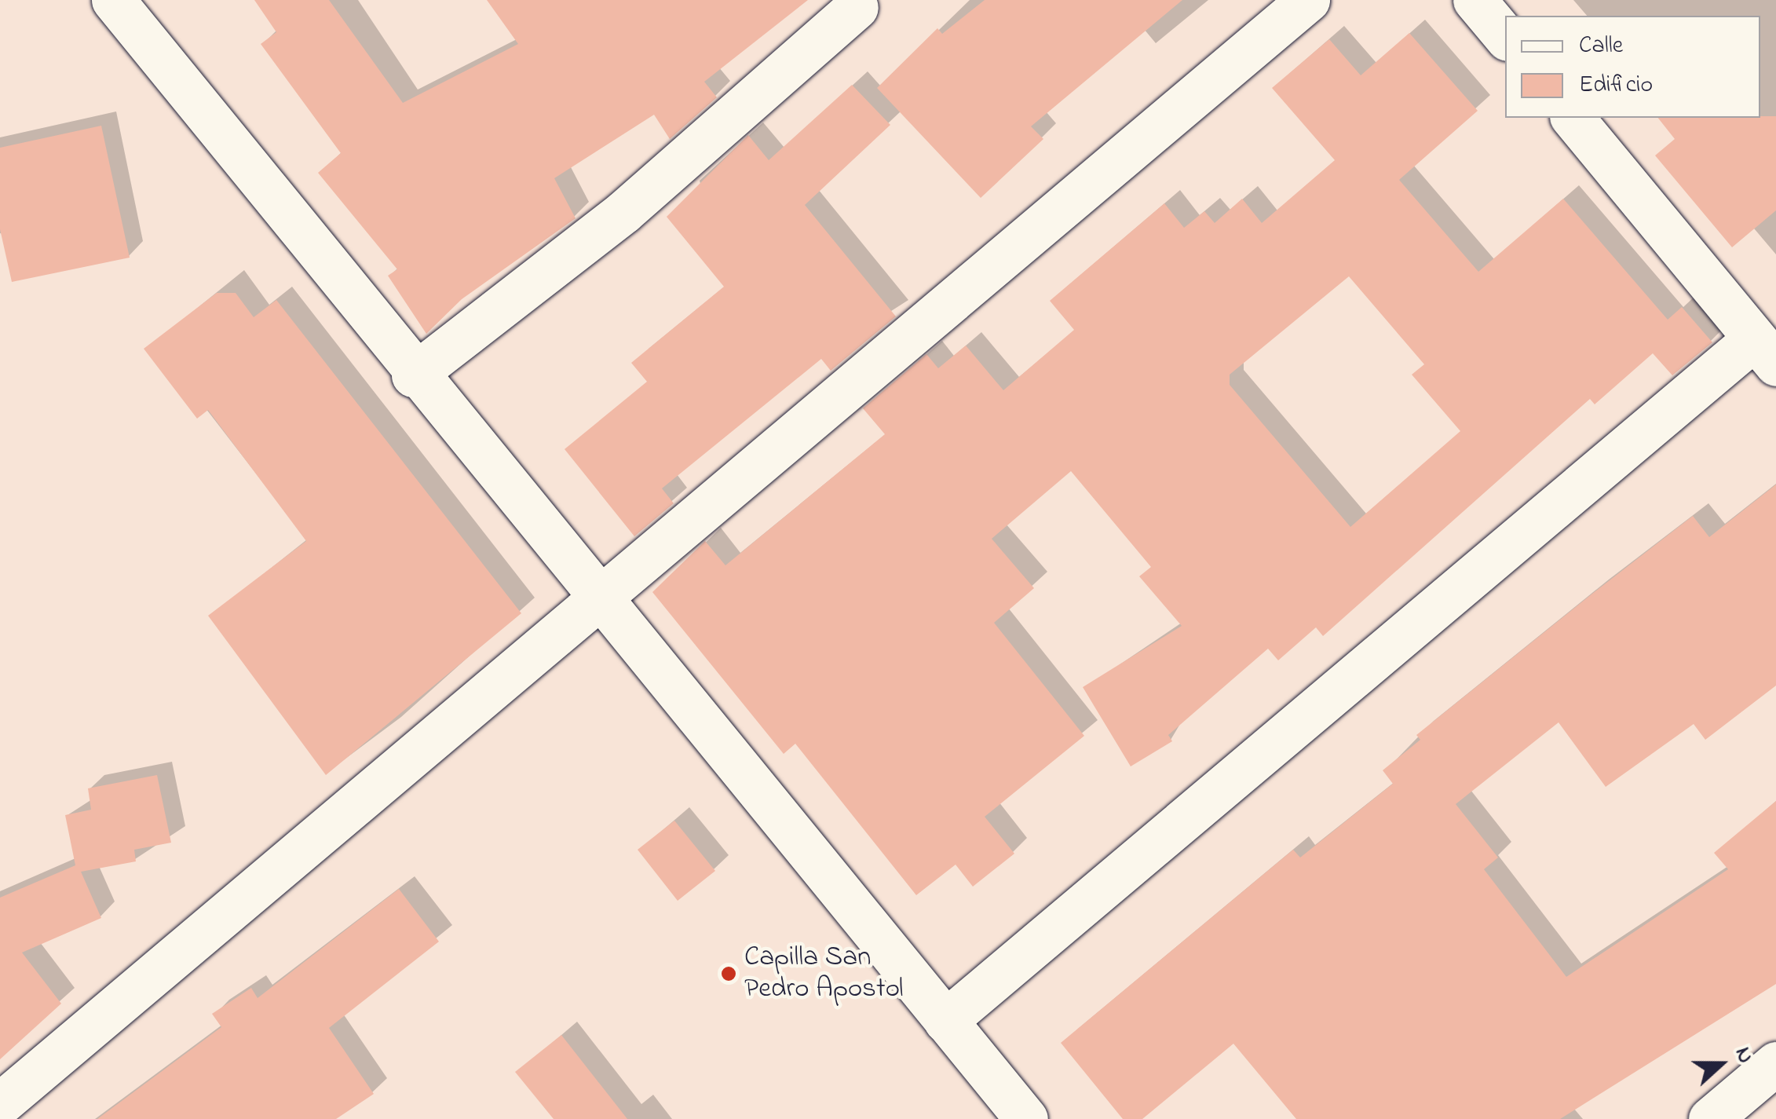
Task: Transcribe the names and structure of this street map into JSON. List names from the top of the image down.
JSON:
{
  "places": ["Capilla San Pedro Apostol"],
  "legend": ["Calle", "Edificio"],
  "north": "right"
}
